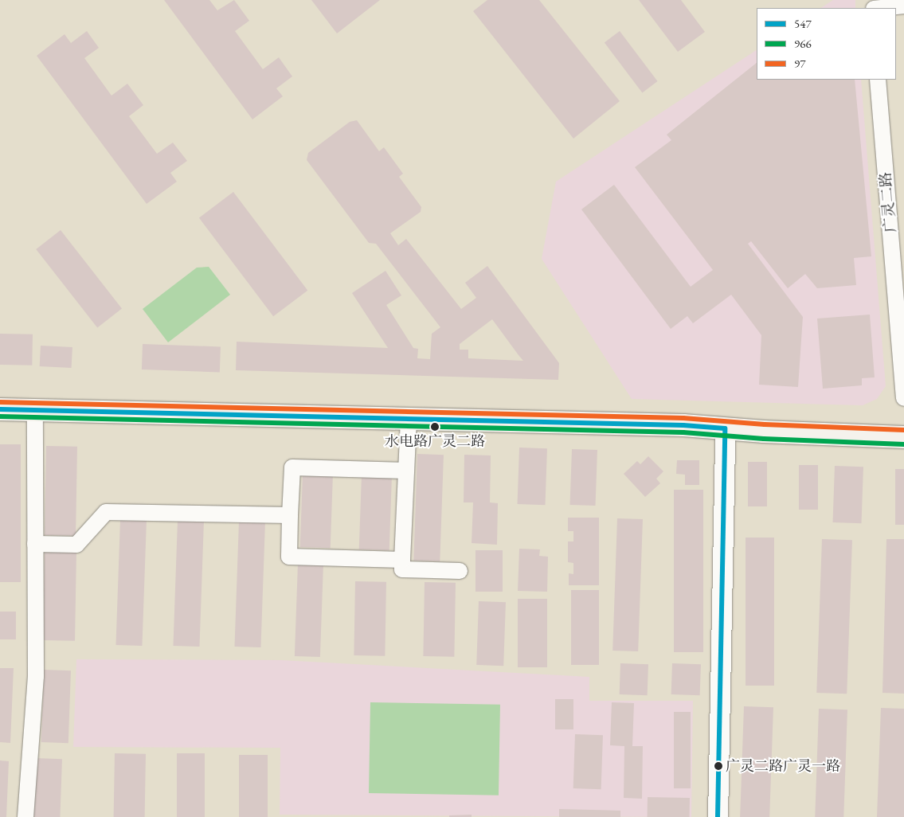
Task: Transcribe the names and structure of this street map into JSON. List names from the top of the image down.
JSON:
{
  "streets": {
    "street": ["广灵二路"]
  },
  "places": ["水电路广灵二路", "广灵二路广灵一路"],
  "lines": ["transit line 97", "transit line 547", "transit line 966"],
  "legend": ["547", "966", "97"]
}
